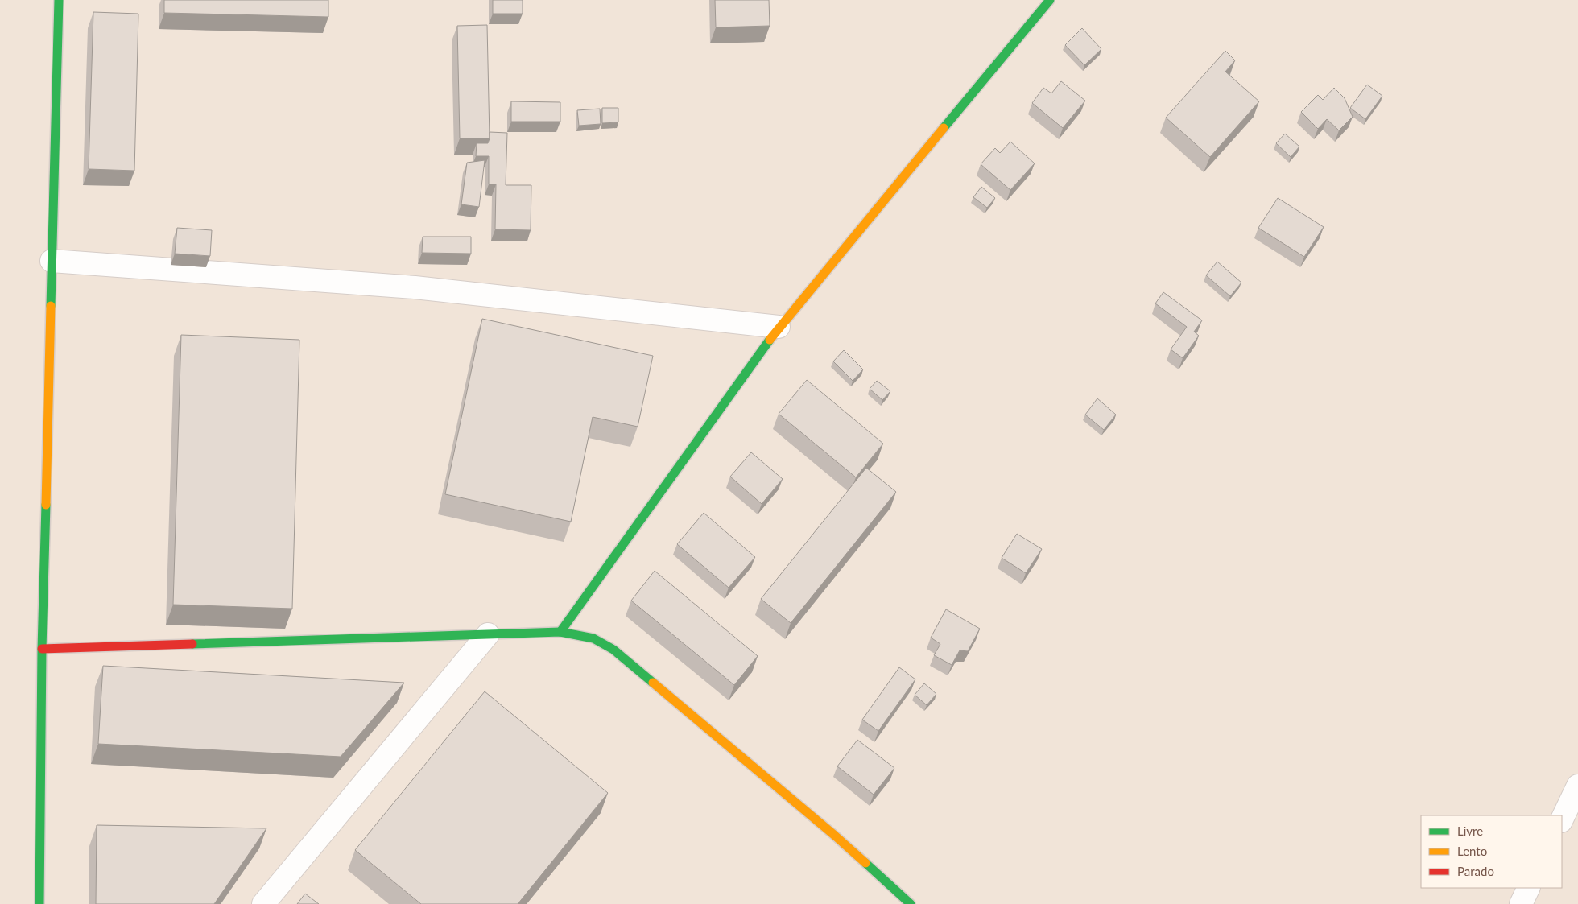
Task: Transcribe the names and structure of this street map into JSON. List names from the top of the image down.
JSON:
{
  "legend": ["Livre", "Lento", "Parado"]
}
